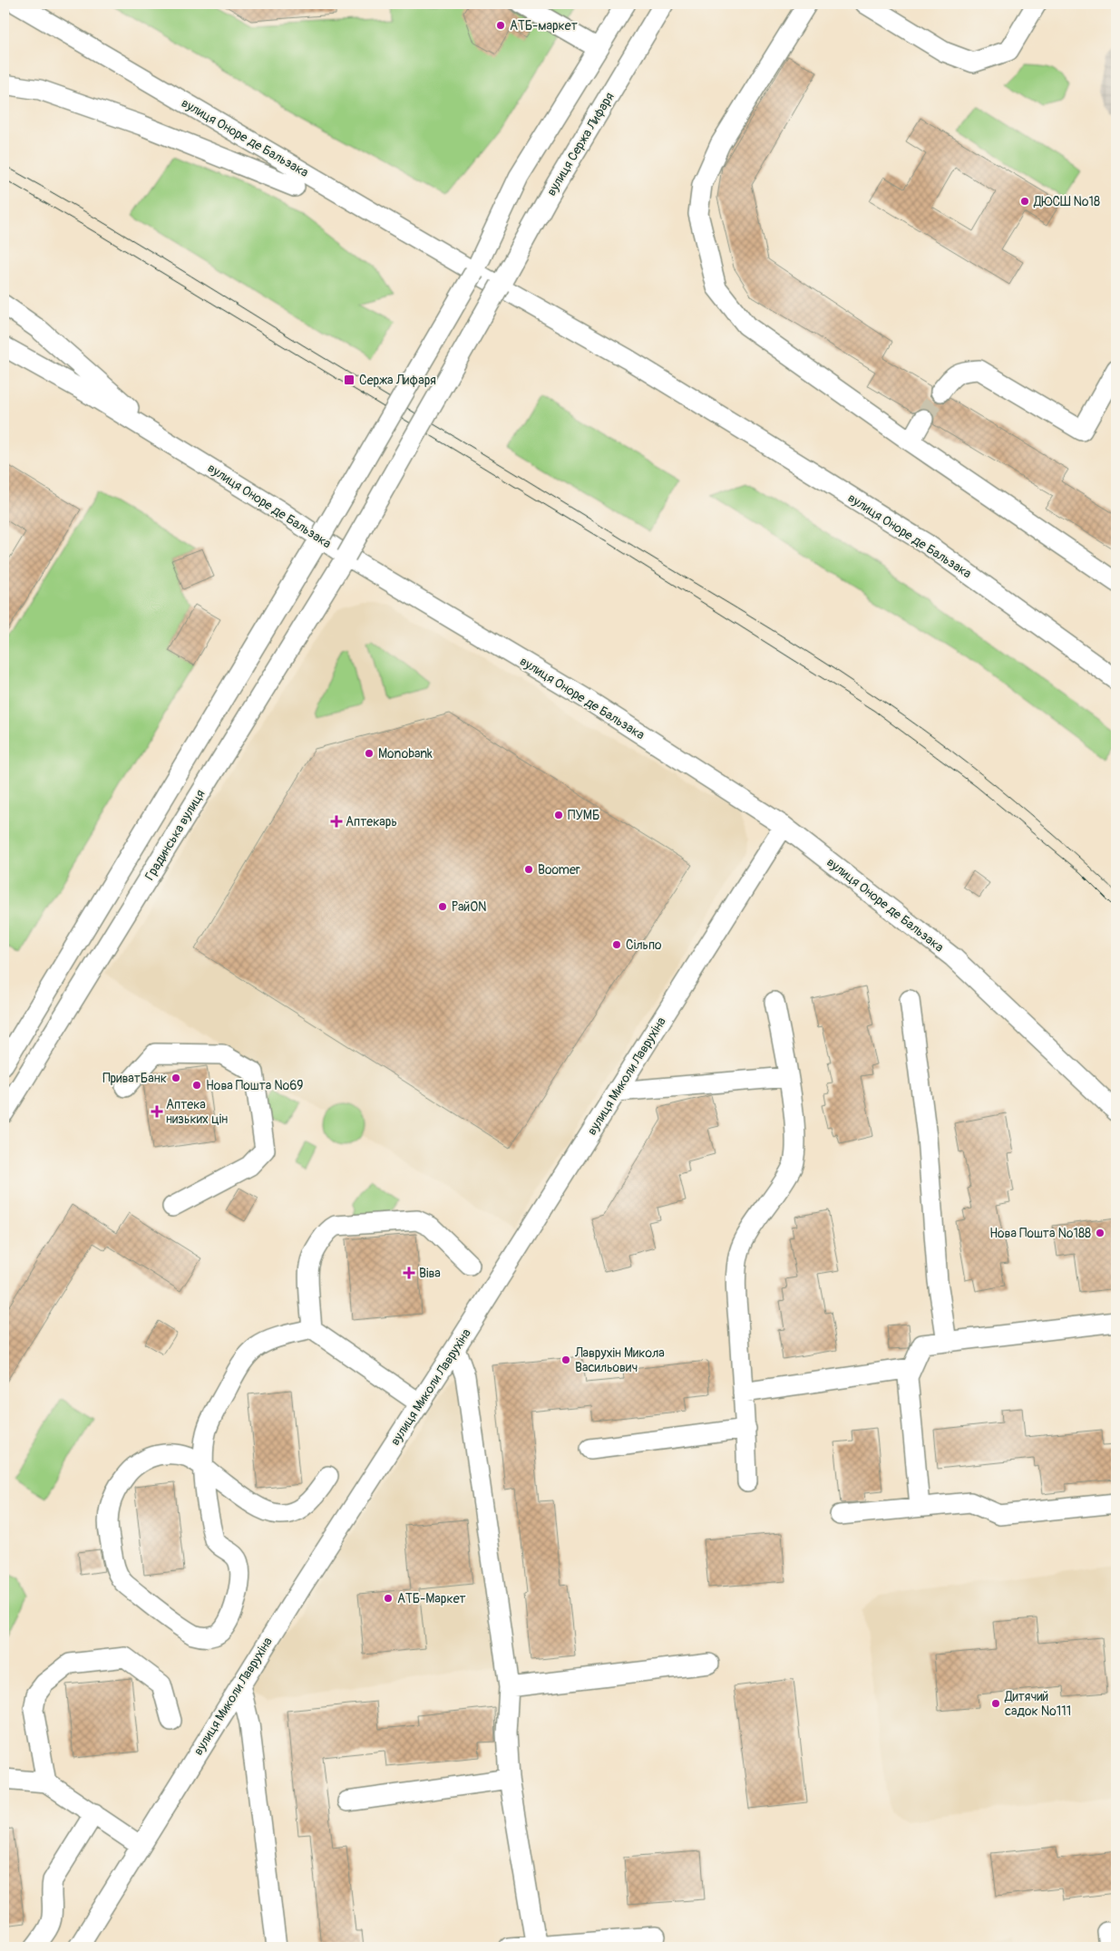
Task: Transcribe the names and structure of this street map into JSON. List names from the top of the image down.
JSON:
{
  "streets": {
    "street": [
      "вулиця Оноре де Бальзака",
      "вулиця Сержа Лифаря",
      "Градинська вулиця",
      "вулиця Миколи Лаврухіна"
    ]
  },
  "crossings": [
    ["вулиця Оноре де Бальзака", "вулиця Сержа Лифаря"],
    ["вулиця Оноре де Бальзака", "Градинська вулиця"],
    ["вулиця Оноре де Бальзака", "вулиця Миколи Лаврухіна"],
    ["вулиця Сержа Лифаря", "Градинська вулиця"]
  ],
  "places": {
    "other": [
      "АТБ-маркет",
      "ДЮСШ №18",
      "Monobank",
      "ПУМБ",
      "Boomer",
      "РайON",
      "Сільпо",
      "ПриватБанк",
      "Нова Пошта №69",
      "Нова Пошта №188",
      "Лаврухін Микола Васильович",
      "АТБ-Маркет",
      "Дитячий садок №111"
    ],
    "transit": ["Сержа Лифаря"],
    "health": ["Аптекарь", "Аптека низьких цін", "Віва"]
  }
}
